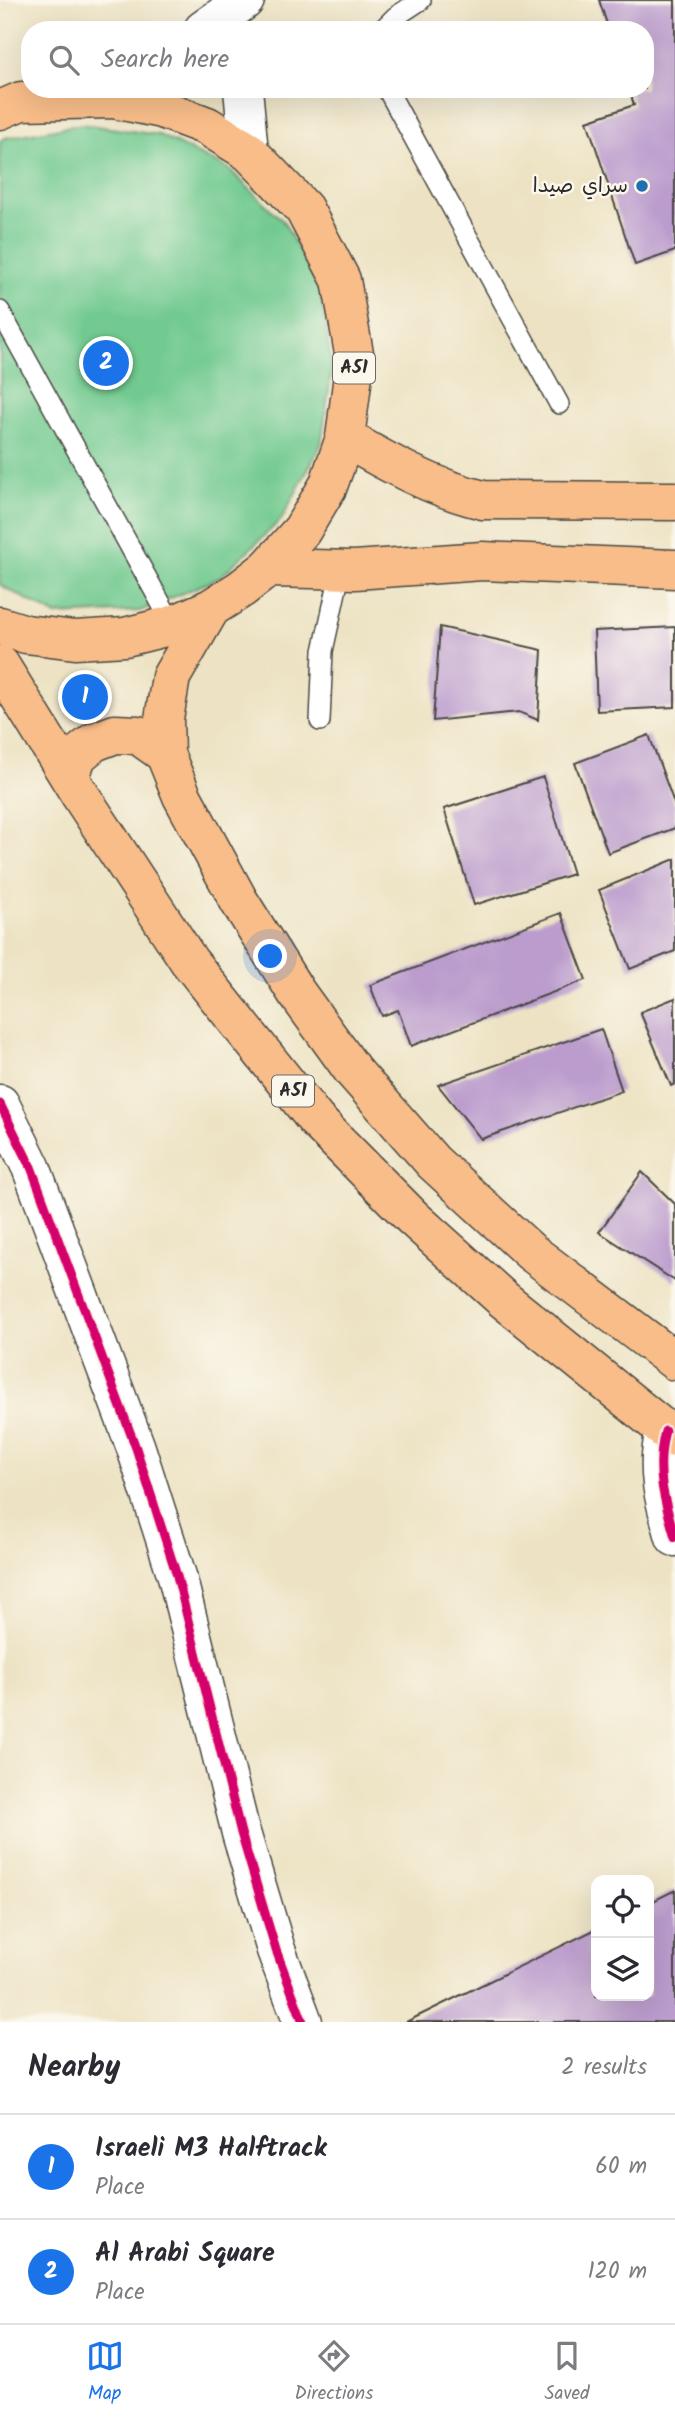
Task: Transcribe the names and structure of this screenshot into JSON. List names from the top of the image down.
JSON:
{
  "streets": {
    "main road": ["A51"]
  },
  "places": ["سراي صيدا"],
  "page": {
    "search": "Search here",
    "pins": ["2", "1"],
    "heading": ["Nearby", "2 results"],
    "list": [
      {
        "mark": "1",
        "name": "Israeli M3 Halftrack",
        "note": "Place",
        "value": "60 m"
      },
      {
        "mark": "2",
        "name": "Al Arabi Square",
        "note": "Place",
        "value": "120 m"
      }
    ],
    "nav": ["Map", "Directions", "Saved"]
  }
}
